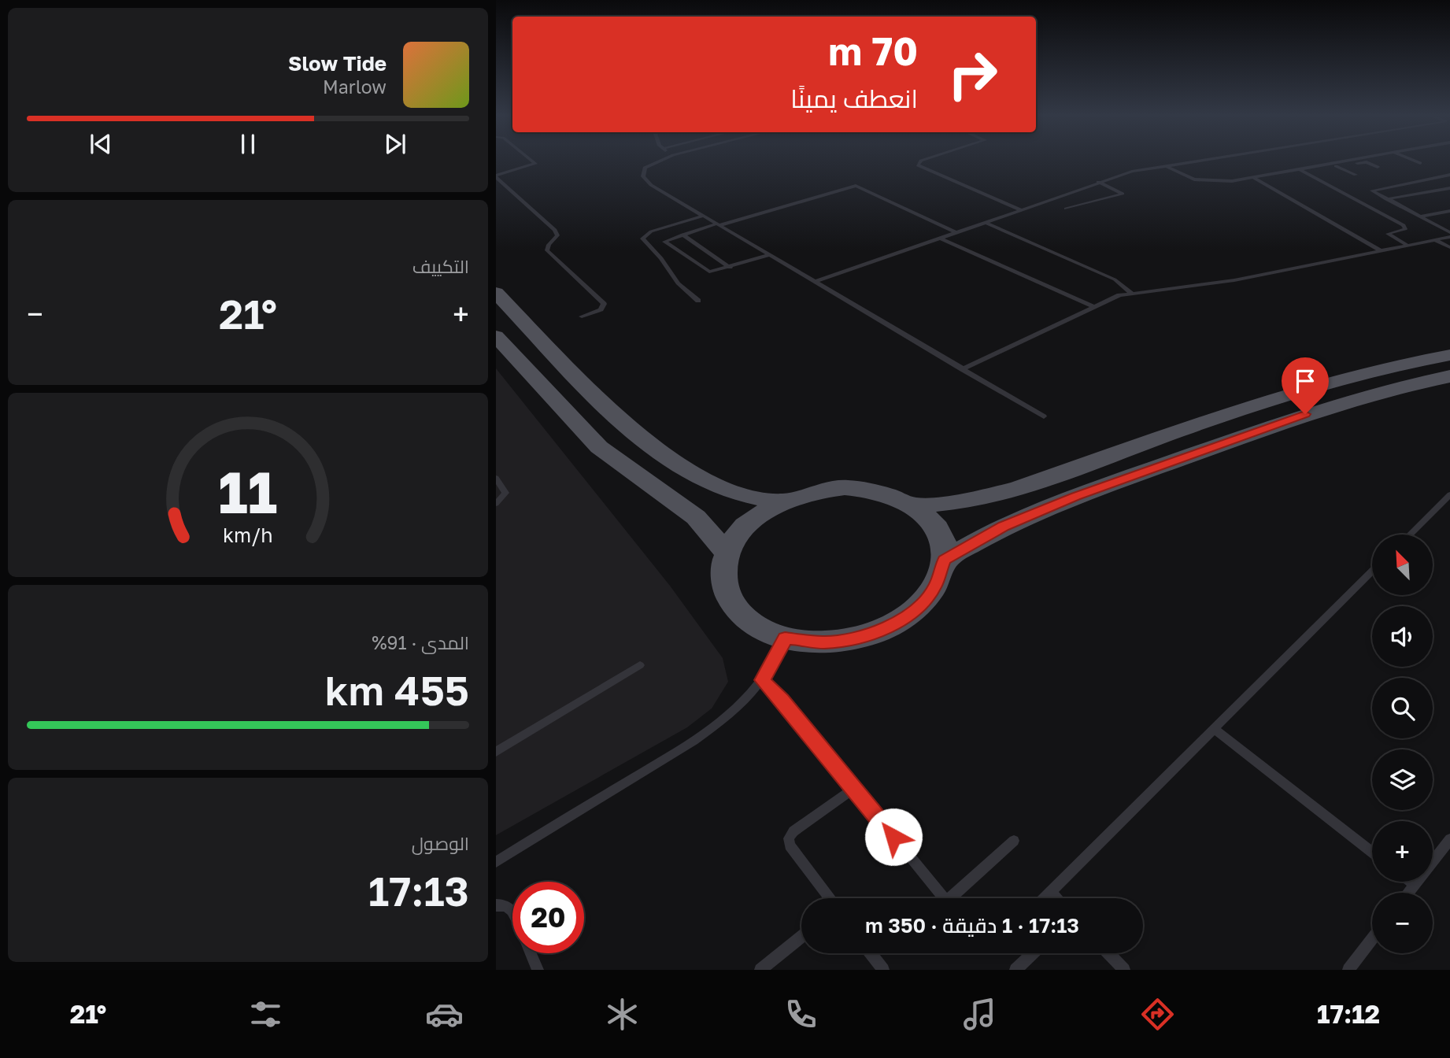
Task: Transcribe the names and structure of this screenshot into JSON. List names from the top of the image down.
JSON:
{
  "north": "top left",
  "page": {
    "turn": ["70 m", "انعطف يمينًا"],
    "song": ["Slow Tide", "Marlow"],
    "tile": [
      "التكييف",
      ["المدى · 91%", "455 km"],
      ["الوصول", "17:13"]
    ],
    "heat": ["−", "21°", "+"],
    "map_buttons": ["+", "−"],
    "limit": "20",
    "trip": "17:13 · 1 دقيقة · 350 m",
    "tabs": ["17:12", "21°"],
    "gauge": ["11", "km/h"]
  }
}
